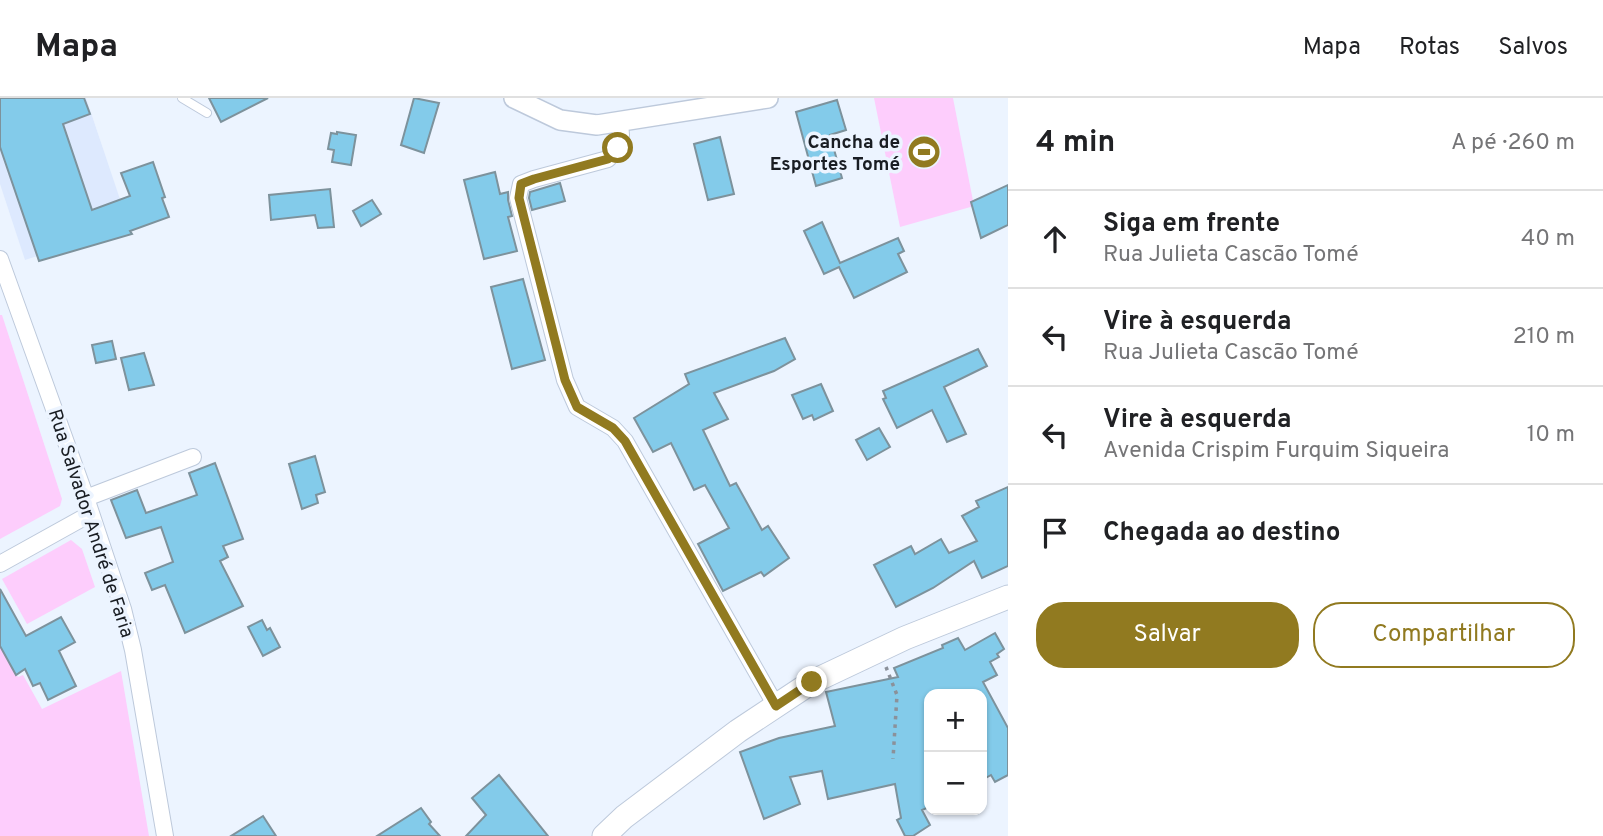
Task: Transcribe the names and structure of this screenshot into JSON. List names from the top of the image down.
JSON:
{
  "streets": {
    "street": ["Rua Salvador André de Faria"]
  },
  "places": {
    "sports": ["Cancha de Esportes Tomé"]
  },
  "page": {
    "header": "Mapa",
    "nav": ["Mapa", "Rotas", "Salvos"],
    "heading": ["4 min", "A pé · 260 m"],
    "list": [
      ["Siga em frente", "Rua Julieta Cascão Tomé", "40 m"],
      ["Vire à esquerda", "Rua Julieta Cascão Tomé", "210 m"],
      ["Vire à esquerda", "Avenida Crispim Furquim Siqueira", "10 m"],
      "Chegada ao destino"
    ],
    "buttons": ["Salvar", "Compartilhar"],
    "map_buttons": ["+", "−"]
  }
}
